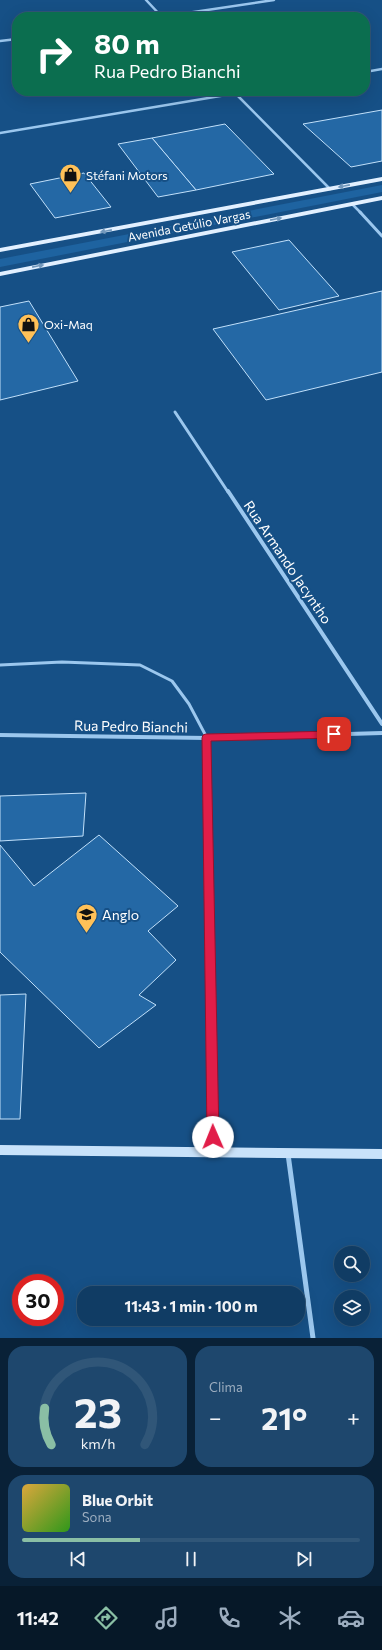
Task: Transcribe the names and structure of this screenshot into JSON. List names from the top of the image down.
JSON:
{
  "streets": {
    "main road": ["Avenida Getúlio Vargas"],
    "street": ["Rua Armando Jacyntho", "Rua Pedro Bianchi"]
  },
  "places": {
    "shop": ["Stéfani Motors", "Oxi-Maq"],
    "school or university": ["Anglo"]
  },
  "page": {
    "turn": ["80 m", "Rua Pedro Bianchi"],
    "limit": "30",
    "trip": "11:43 · 1 min · 100 m",
    "tile": "Clima",
    "heat": ["−", "21°", "+"],
    "song": ["Blue Orbit", "Sona"],
    "tabs": "11:42",
    "gauge": ["23", "km/h"]
  }
}
